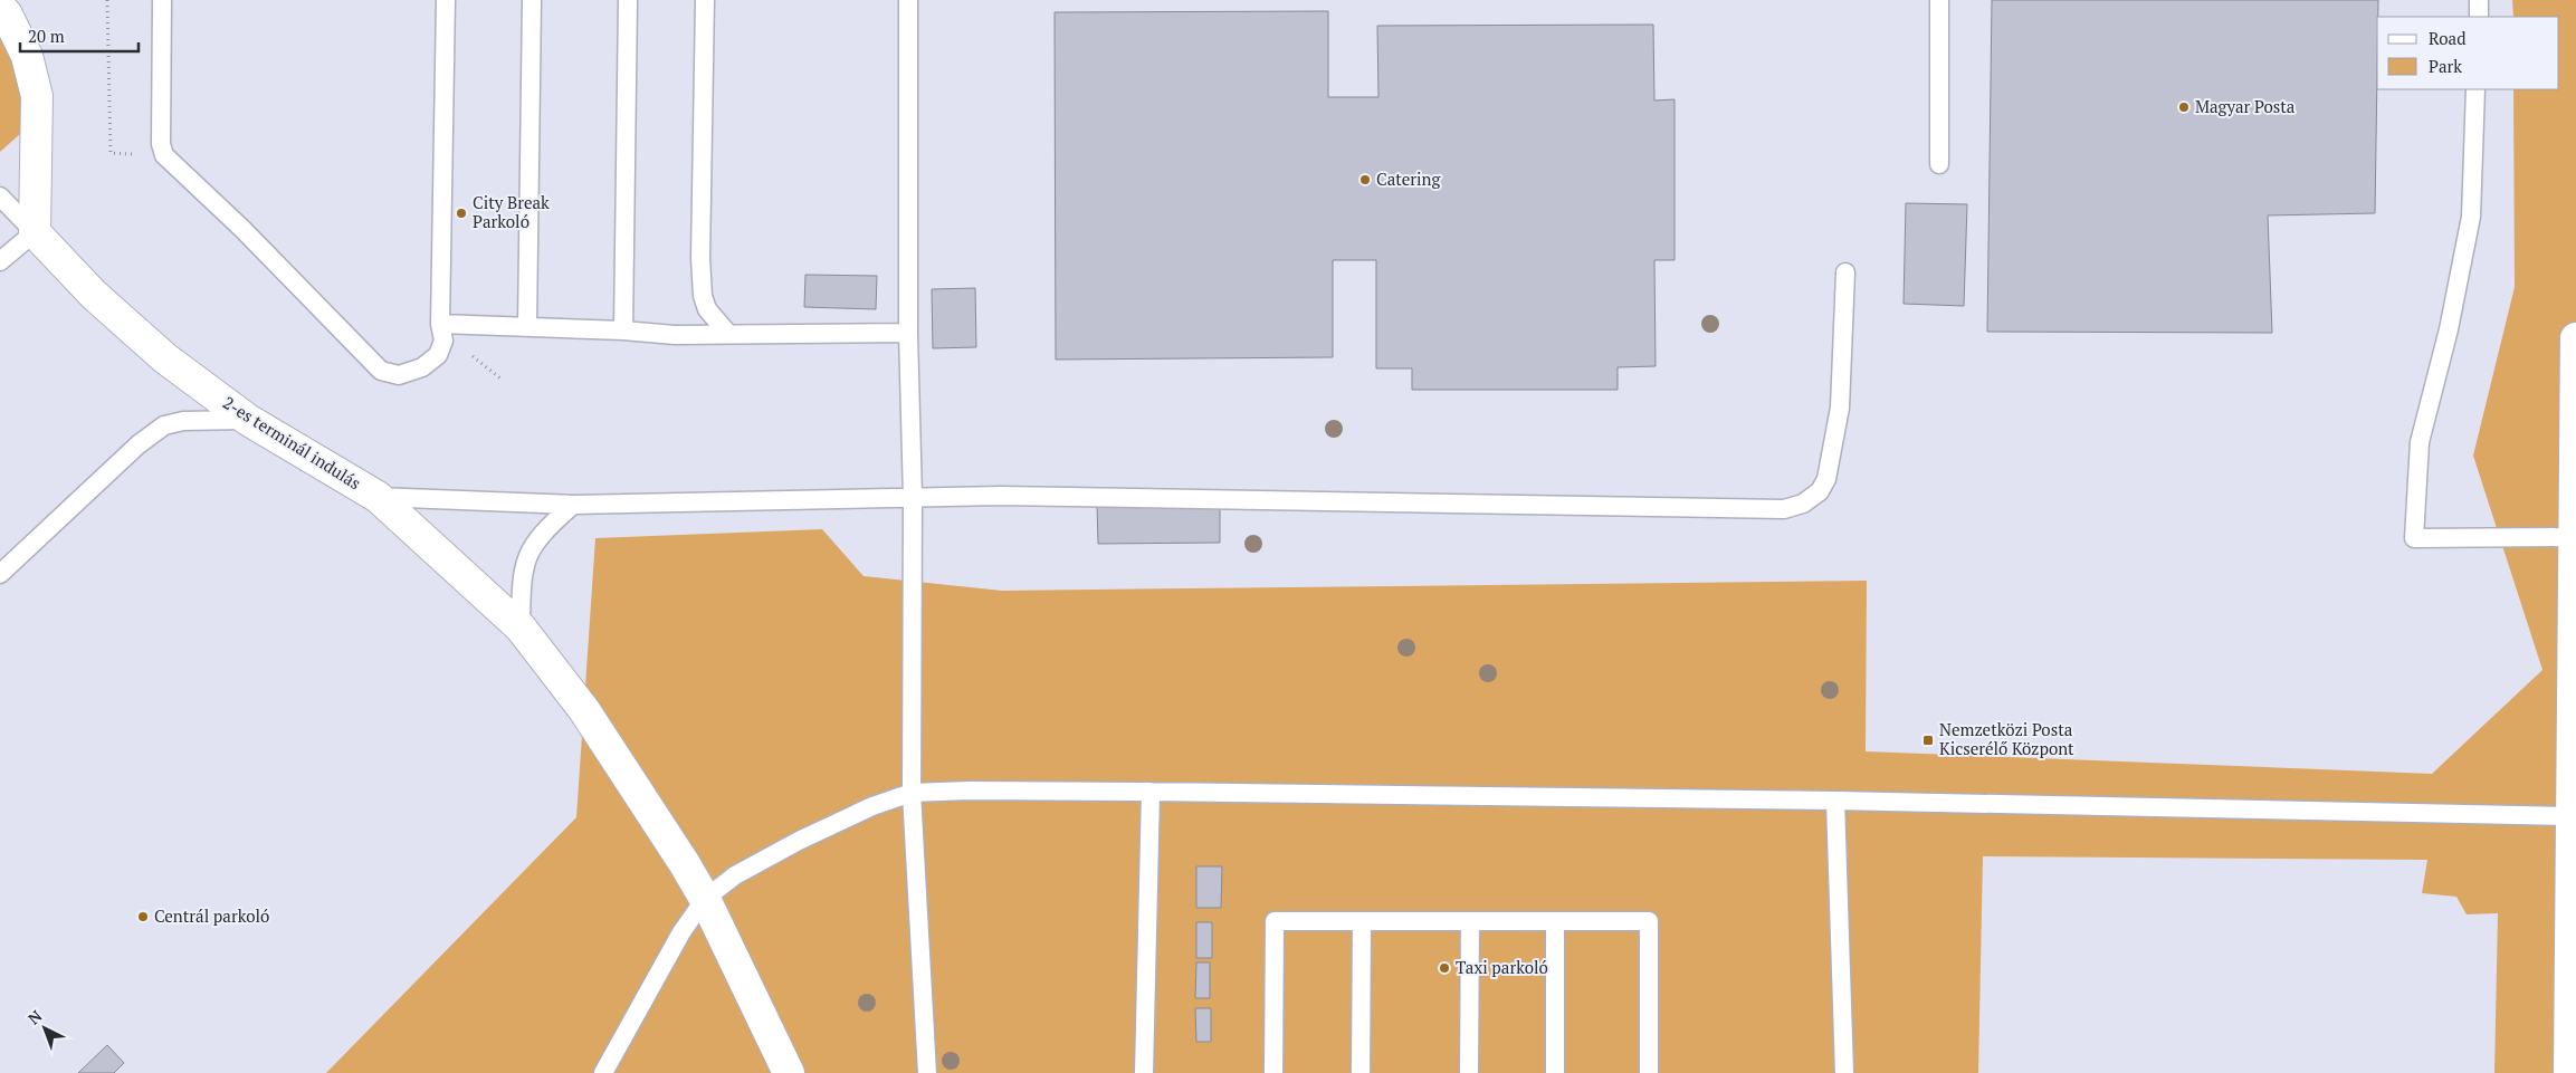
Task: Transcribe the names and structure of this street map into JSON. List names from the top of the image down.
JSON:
{
  "streets": {
    "street": ["2-es terminál indulás"]
  },
  "places": {
    "other": [
      "Magyar Posta",
      "Catering",
      "City Break Parkoló",
      "Centrál parkoló",
      "Taxi parkoló"
    ],
    "transit": ["Nemzetközi Posta Kicserélő Központ"]
  },
  "legend": ["Road", "Park"],
  "scale_bar": "20 m",
  "north": "top left"
}
